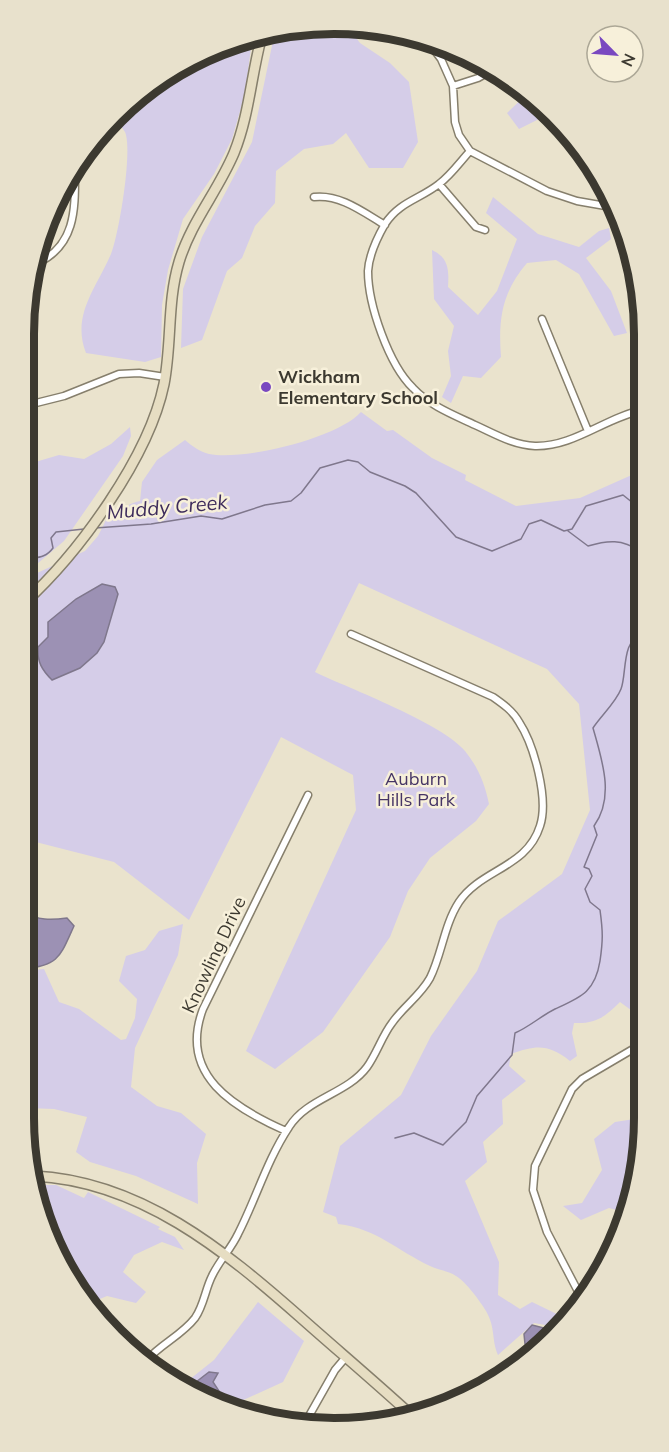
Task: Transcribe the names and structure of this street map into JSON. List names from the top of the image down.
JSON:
{
  "streets": {
    "street": ["Knowling Drive"]
  },
  "water": ["Muddy Creek"],
  "parks": ["Auburn Hills Park"],
  "places": ["Wickham Elementary School"],
  "north": "bottom right"
}
